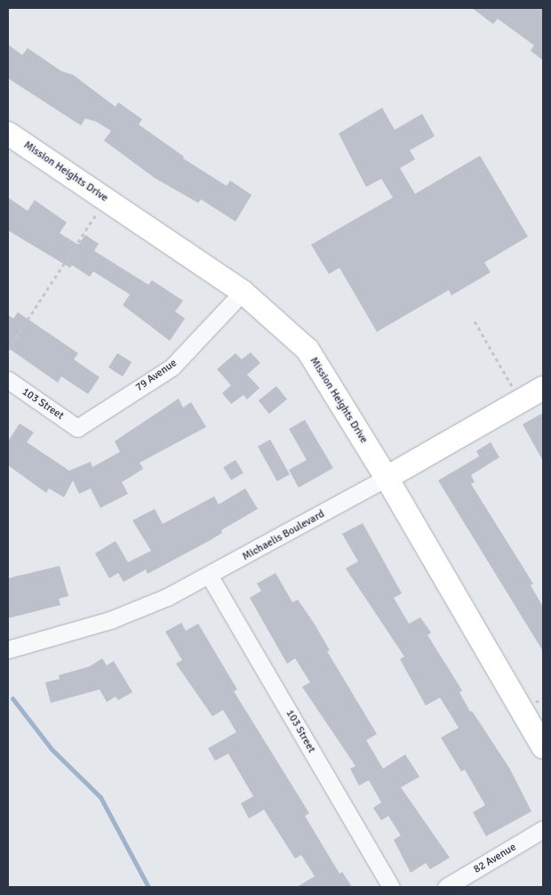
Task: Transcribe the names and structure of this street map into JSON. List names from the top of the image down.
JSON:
{
  "streets": {
    "street": [
      "Mission Heights Drive",
      "79 Avenue",
      "103 Street",
      "Michaelis Boulevard",
      "82 Avenue"
    ]
  },
  "crossings": [
    ["Mission Heights Drive", "79 Avenue"],
    ["Mission Heights Drive", "Michaelis Boulevard"],
    ["79 Avenue", "103 Street"],
    ["103 Street", "Michaelis Boulevard"]
  ]
}
